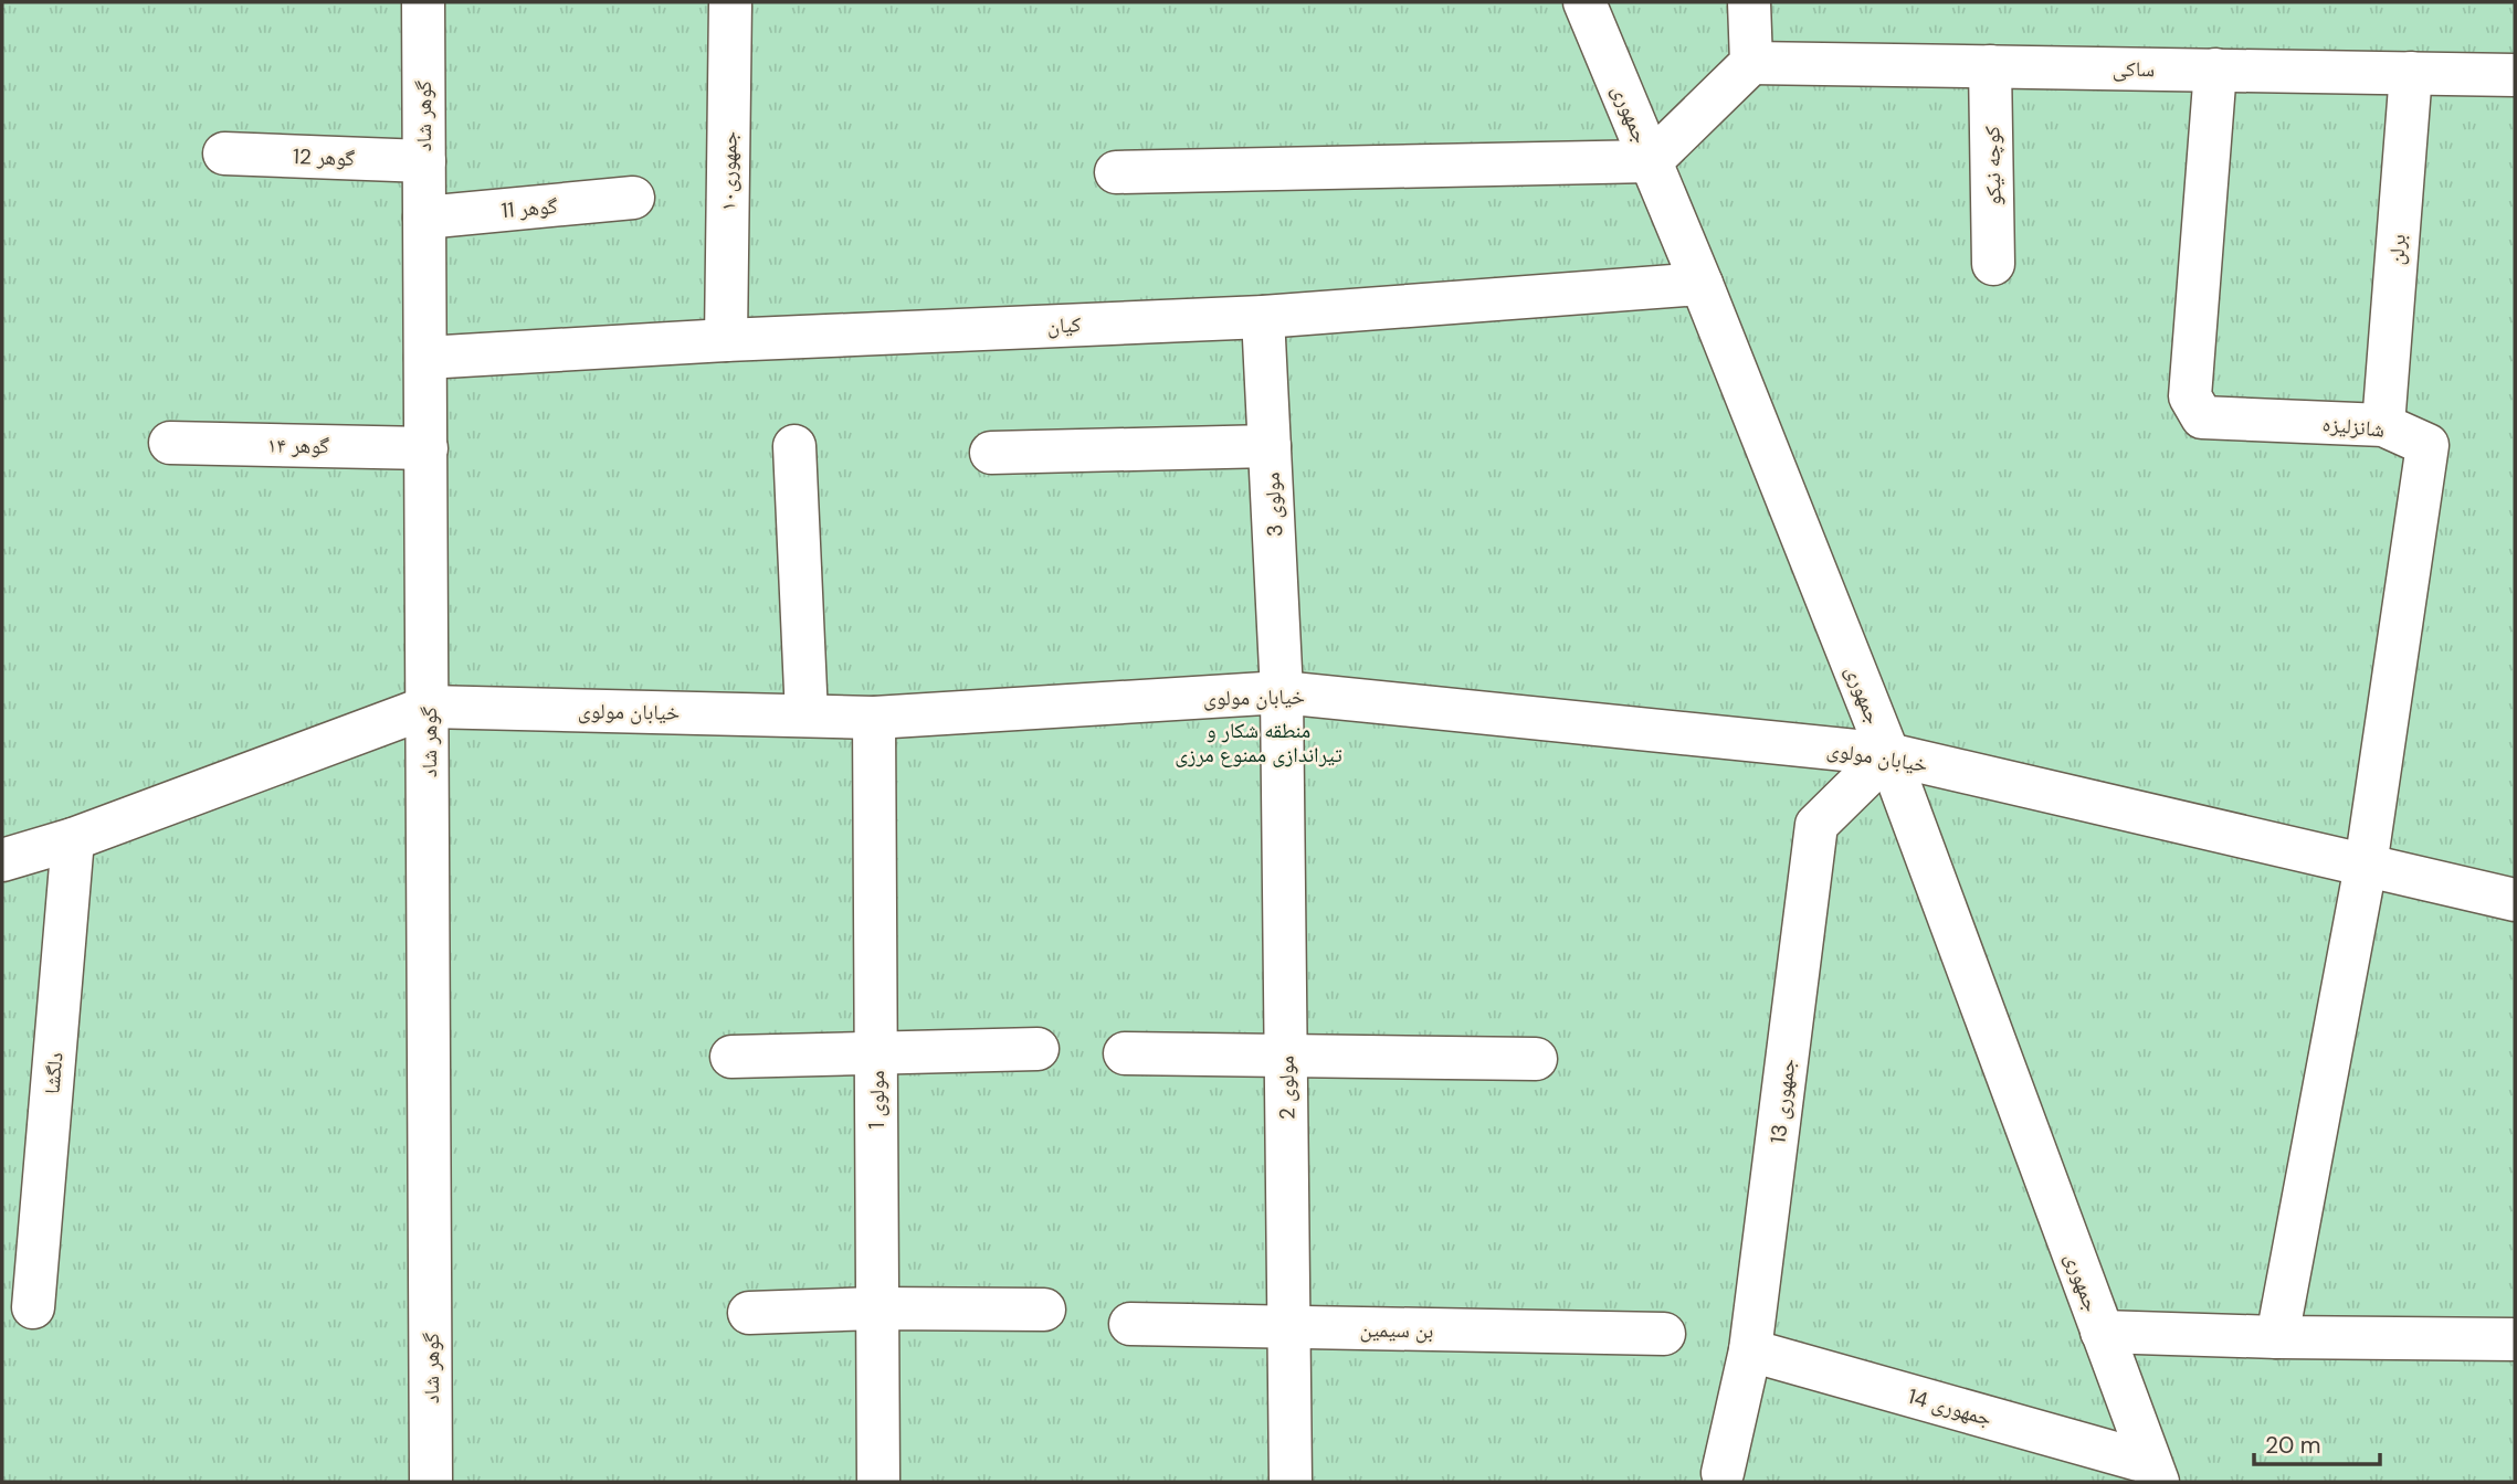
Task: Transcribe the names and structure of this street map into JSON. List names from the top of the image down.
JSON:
{
  "streets": {
    "street": [
      "ساکی",
      "جمهوری",
      "گوهر شاد",
      "گوهر 12",
      "کوچه نیکو",
      "جمهوری۱۰",
      "گوهر 11",
      "برلن",
      "کیان",
      "شانزلیزه",
      "گوهر ۱۴",
      "مولوی 3",
      "خیابان مولوی",
      "دلگشا",
      "مولوی 2",
      "مولوی 1",
      "جمهوری 13",
      "بن سیمین",
      "جمهوری 14"
    ]
  },
  "crossings": [
    ["ساکی", "کوچه نیکو"],
    ["ساکی", "برلن"],
    ["ساکی", "شانزلیزه"],
    ["جمهوری", "کیان"],
    ["جمهوری", "خیابان مولوی"],
    ["جمهوری", "جمهوری 13"],
    ["جمهوری", "جمهوری 14"],
    ["گوهر شاد", "گوهر 12"],
    ["گوهر شاد", "گوهر 11"],
    ["گوهر شاد", "کیان"],
    ["گوهر شاد", "گوهر ۱۴"],
    ["گوهر شاد", "خیابان مولوی"],
    ["جمهوری۱۰", "کیان"],
    ["برلن", "شانزلیزه"],
    ["کیان", "مولوی 3"],
    ["شانزلیزه", "خیابان مولوی"],
    ["مولوی 3", "خیابان مولوی"],
    ["مولوی 3", "مولوی 2"],
    ["خیابان مولوی", "دلگشا"],
    ["خیابان مولوی", "مولوی 2"],
    ["خیابان مولوی", "مولوی 1"],
    ["خیابان مولوی", "جمهوری 13"],
    ["مولوی 2", "بن سیمین"],
    ["جمهوری 13", "جمهوری 14"]
  ],
  "parks": ["منطقه شکار و تیراندازی ممنوع مرزی"],
  "scale_bar": "20 m"
}
